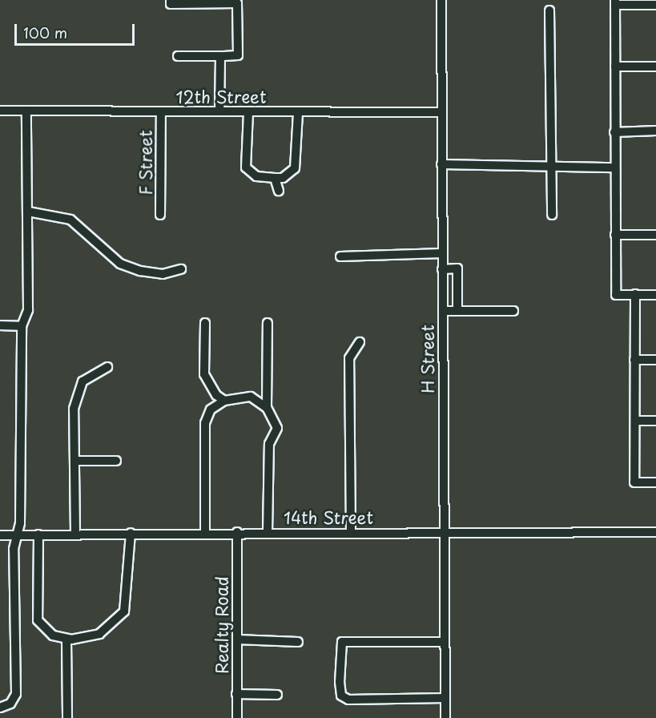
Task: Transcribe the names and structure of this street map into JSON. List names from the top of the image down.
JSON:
{
  "streets": {
    "street": [
      "12th Street",
      "F Street",
      "H Street",
      "14th Street",
      "Realty Road"
    ]
  },
  "crossings": [
    ["12th Street", "F Street"],
    ["12th Street", "H Street"],
    ["H Street", "14th Street"],
    ["14th Street", "Realty Road"]
  ],
  "scale_bar": "100 m"
}
